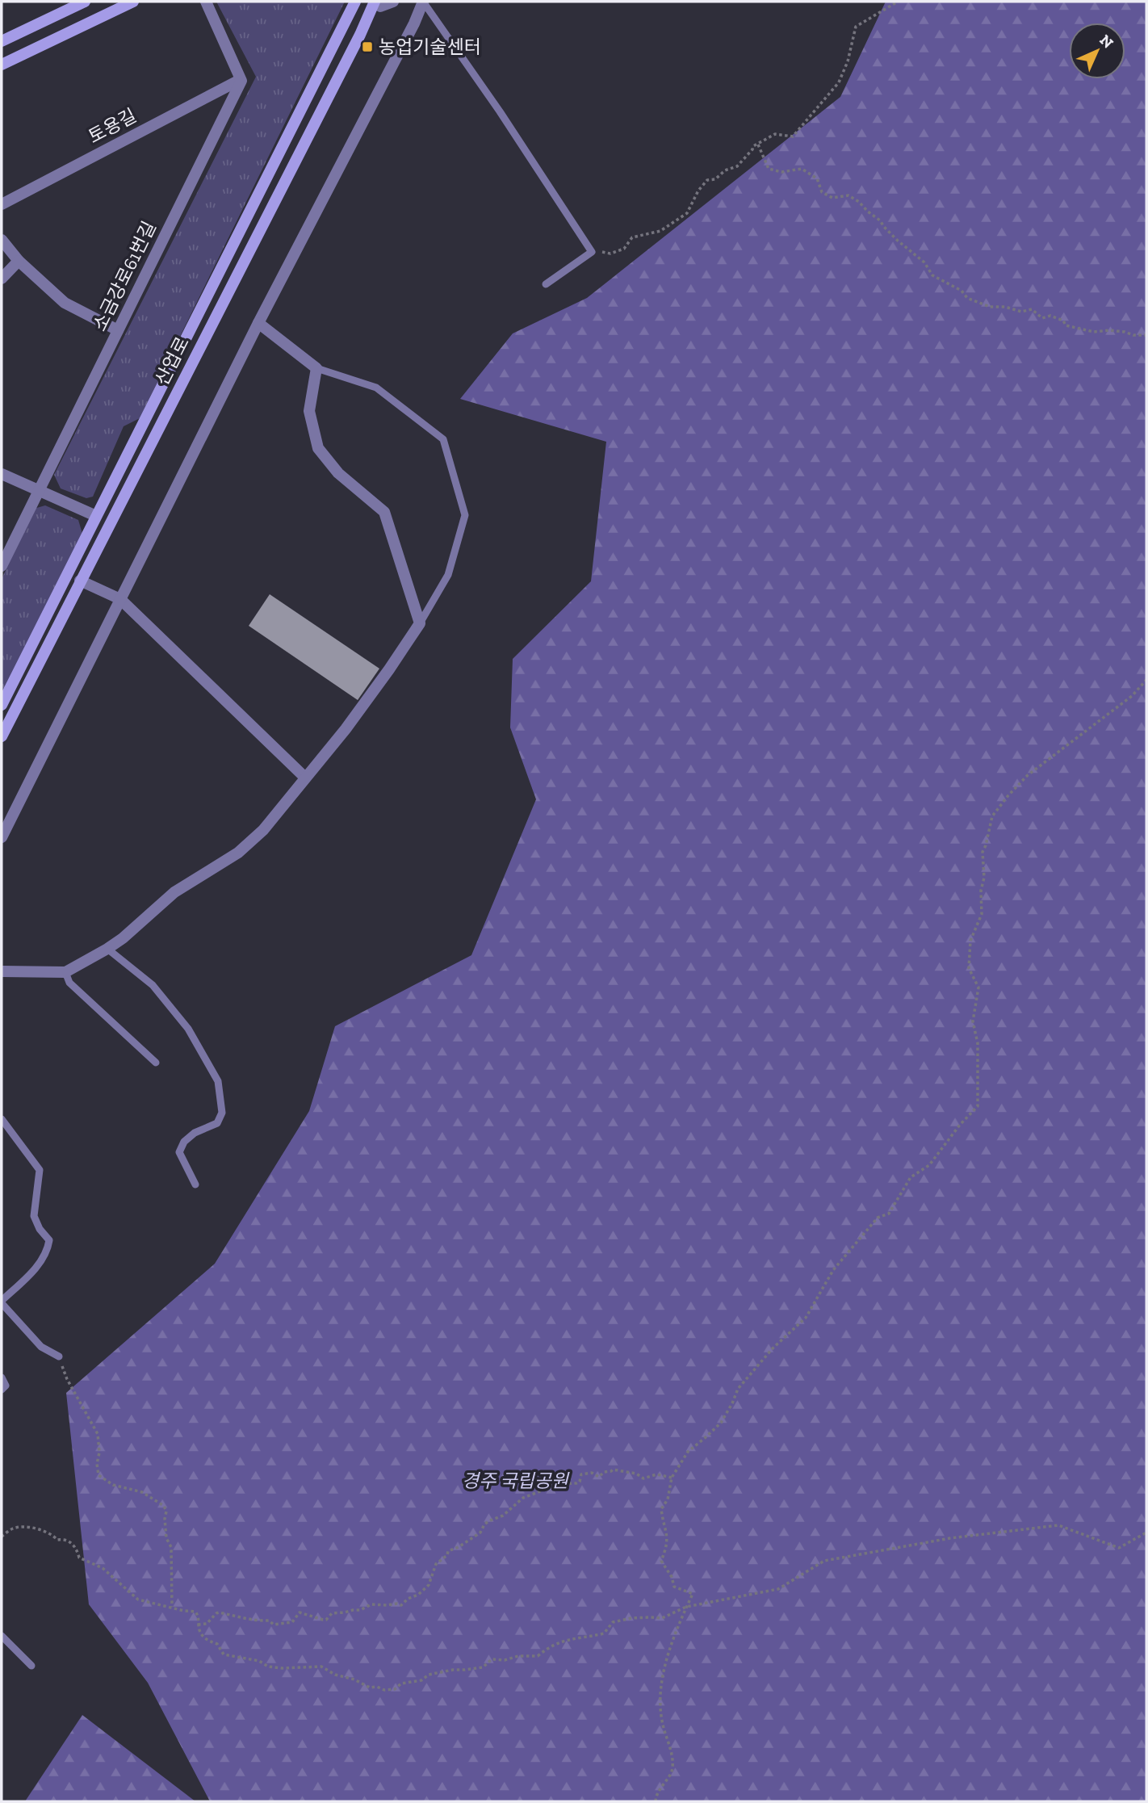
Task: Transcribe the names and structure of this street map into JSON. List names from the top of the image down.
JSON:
{
  "streets": {
    "street": ["토용길", "소금강로61번길", "산업로"]
  },
  "crossings": [
    ["토용길", "소금강로61번길"]
  ],
  "parks": ["경주 국립공원"],
  "places": {
    "transit": ["농업기술센터"]
  },
  "north": "top right"
}
